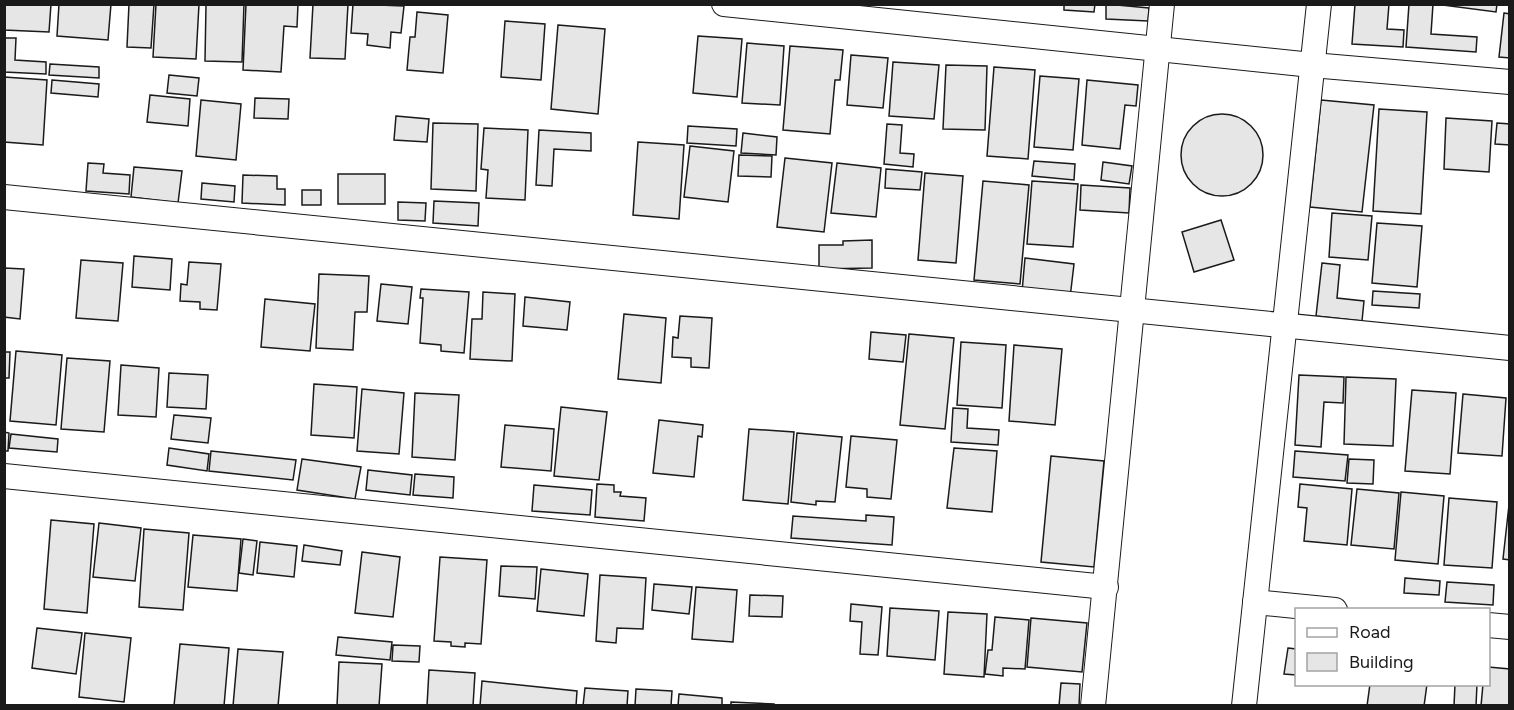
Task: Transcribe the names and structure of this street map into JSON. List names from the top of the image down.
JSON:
{
  "legend": ["Road", "Building"]
}
